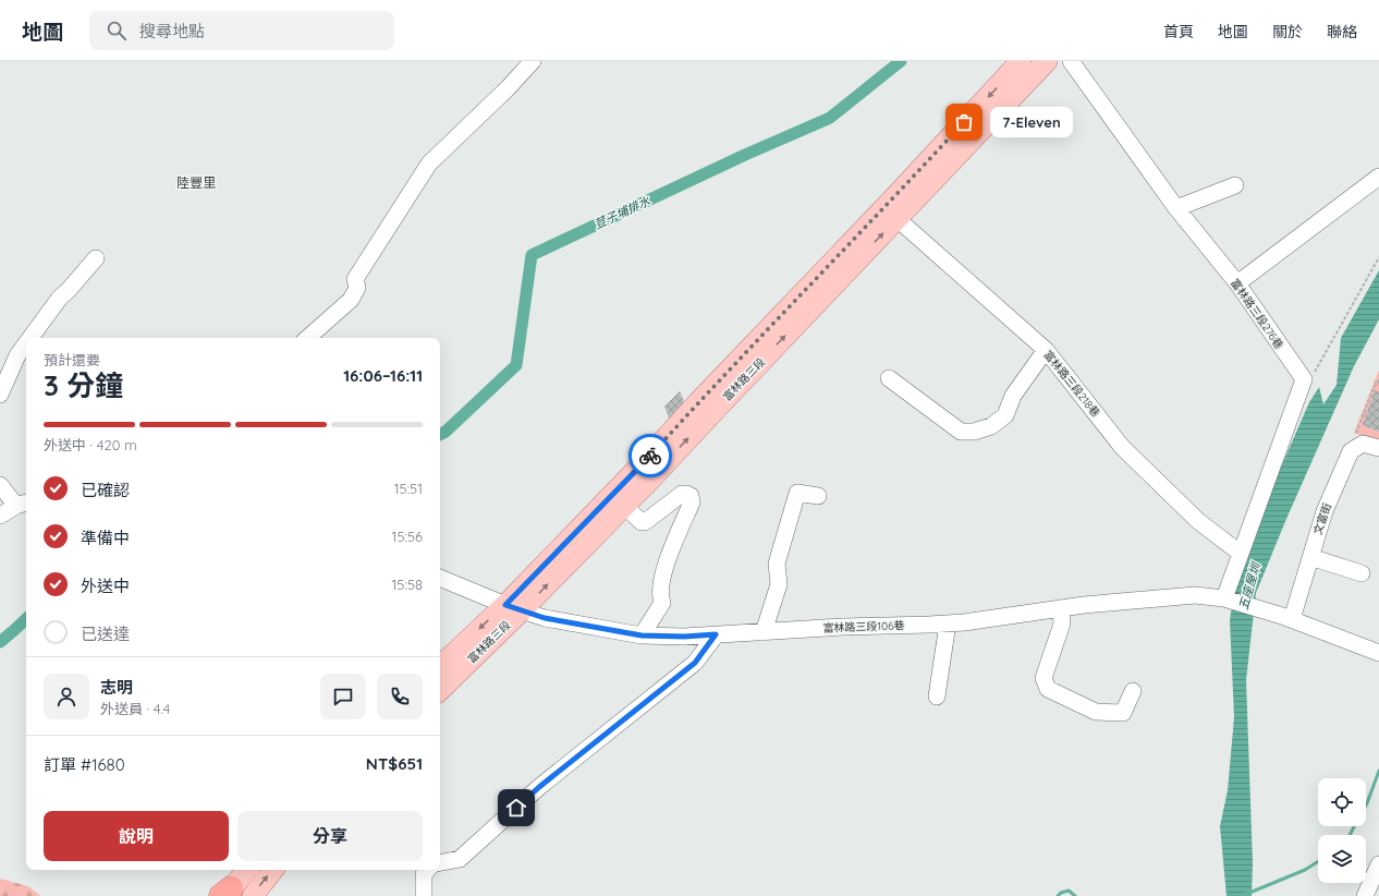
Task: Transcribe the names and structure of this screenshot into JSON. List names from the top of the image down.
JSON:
{
  "streets": {
    "main road": ["富林路三段"],
    "street": [
      "富林路三段276巷",
      "富林路三段218巷",
      "文富街",
      "富林路三段106巷"
    ]
  },
  "crossings": [
    ["富林路三段276巷", "富林路三段218巷"],
    ["富林路三段276巷", "富林路三段106巷"],
    ["富林路三段", "富林路三段218巷"],
    ["富林路三段", "富林路三段106巷"],
    ["文富街", "富林路三段106巷"]
  ],
  "districts": ["陸豐里"],
  "water": ["荳子埔排水", "五座屋圳"],
  "places": ["7-Eleven"],
  "page": {
    "header": "地圖",
    "search": "搜尋地點",
    "nav": [
      "首頁",
      "地圖",
      "關於",
      "聯絡"
    ],
    "bubble": "7-Eleven",
    "heading": ["3 分鐘", "預計還要", "16:06–16:11"],
    "panel": [
      "志明",
      "外送員 · 4.4",
      "訂單 #1680",
      "NT$651"
    ],
    "bar": "外送中 · 420 m",
    "list": [
      ["已確認", "15:51"],
      ["準備中", "15:56"],
      ["外送中", "15:58"],
      "已送達"
    ],
    "buttons": ["說明", "分享"]
  }
}
